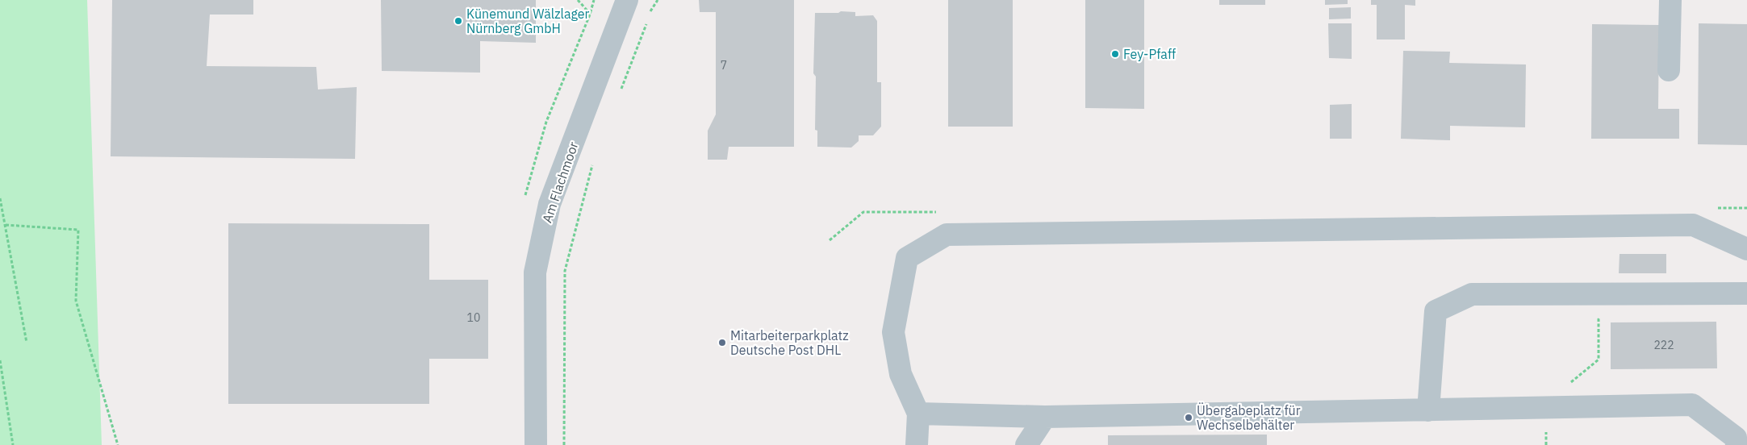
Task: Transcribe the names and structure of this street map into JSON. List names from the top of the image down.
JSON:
{
  "streets": {
    "street": ["Am Flachmoor"]
  },
  "places": [
    "Künemund Wälzlager Nürnberg GmbH",
    "Fey-Pfaff",
    "Mitarbeiterparkplatz Deutsche Post DHL",
    "Übergabeplatz für Wechselbehälter"
  ],
  "house_numbers": ["7", "10", "222"]
}
